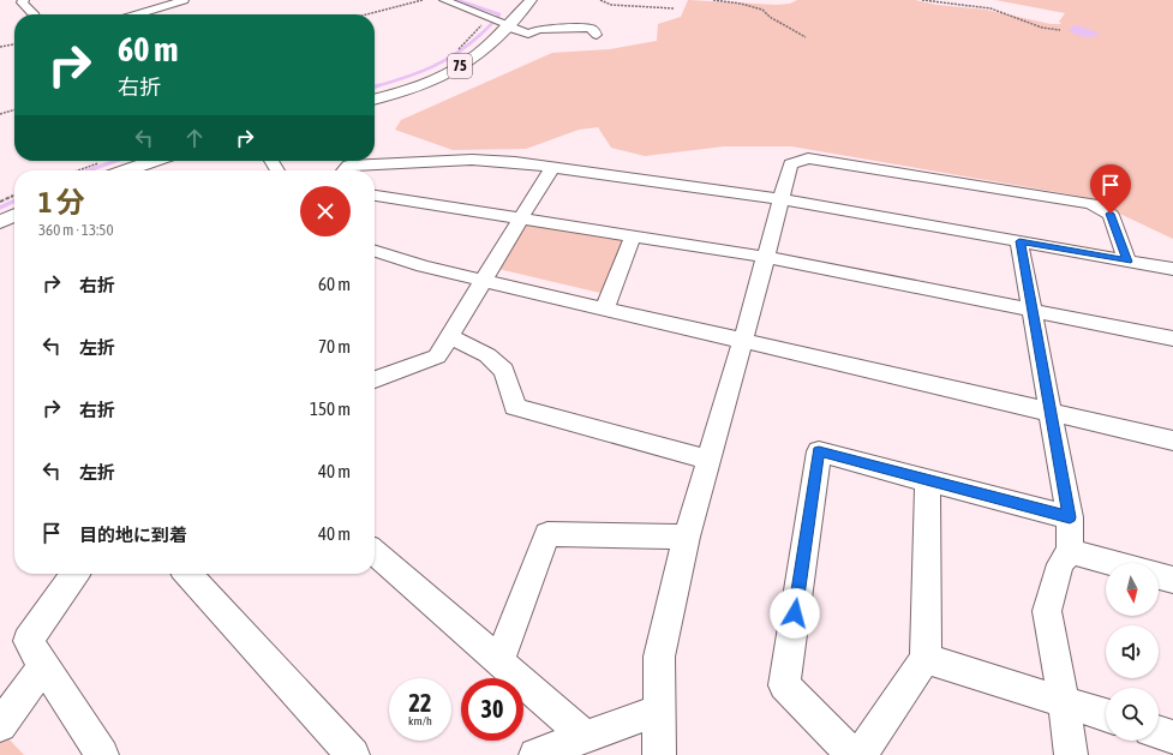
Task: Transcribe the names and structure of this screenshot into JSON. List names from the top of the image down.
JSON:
{
  "streets": {
    "main road": ["75"]
  },
  "north": "bottom",
  "page": {
    "turn": ["60 m", "右折"],
    "heading": ["1 分", "360 m · 13:50"],
    "list": [
      {
        "name": "右折",
        "value": "60 m"
      },
      {
        "name": "左折",
        "value": "70 m"
      },
      {
        "name": "右折",
        "value": "150 m"
      },
      {
        "name": "左折",
        "value": "40 m"
      },
      {
        "name": "目的地に到着",
        "value": "40 m"
      }
    ],
    "speed": "22 km/h",
    "limit": "30"
  }
}
